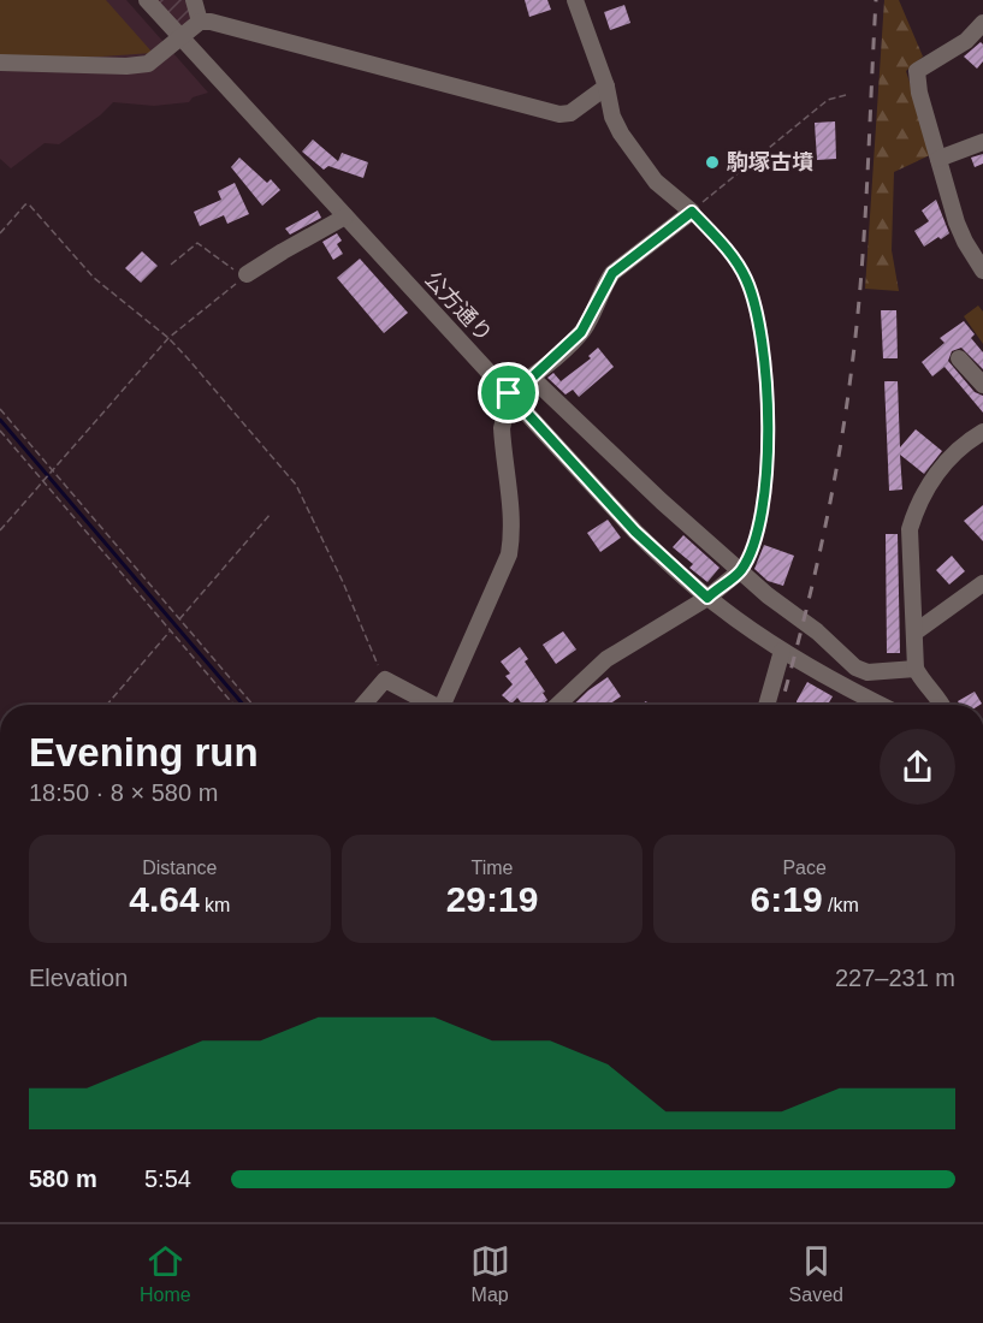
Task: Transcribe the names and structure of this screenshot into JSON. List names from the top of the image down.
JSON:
{
  "streets": {
    "street": ["公方通り"]
  },
  "places": ["駒塚古墳"],
  "page": {
    "heading": ["Evening run", "18:50 · 8 × 580 m"],
    "stats": [
      ["Distance", "4.64 km"],
      ["Time", "29:19"],
      ["Pace", "6:19 /km"]
    ],
    "chart": ["Elevation", "227–231 m"],
    "list": [
      {
        "name": "580 m",
        "note": "5:54"
      }
    ],
    "tabs": ["Home", "Map", "Saved"]
  }
}
